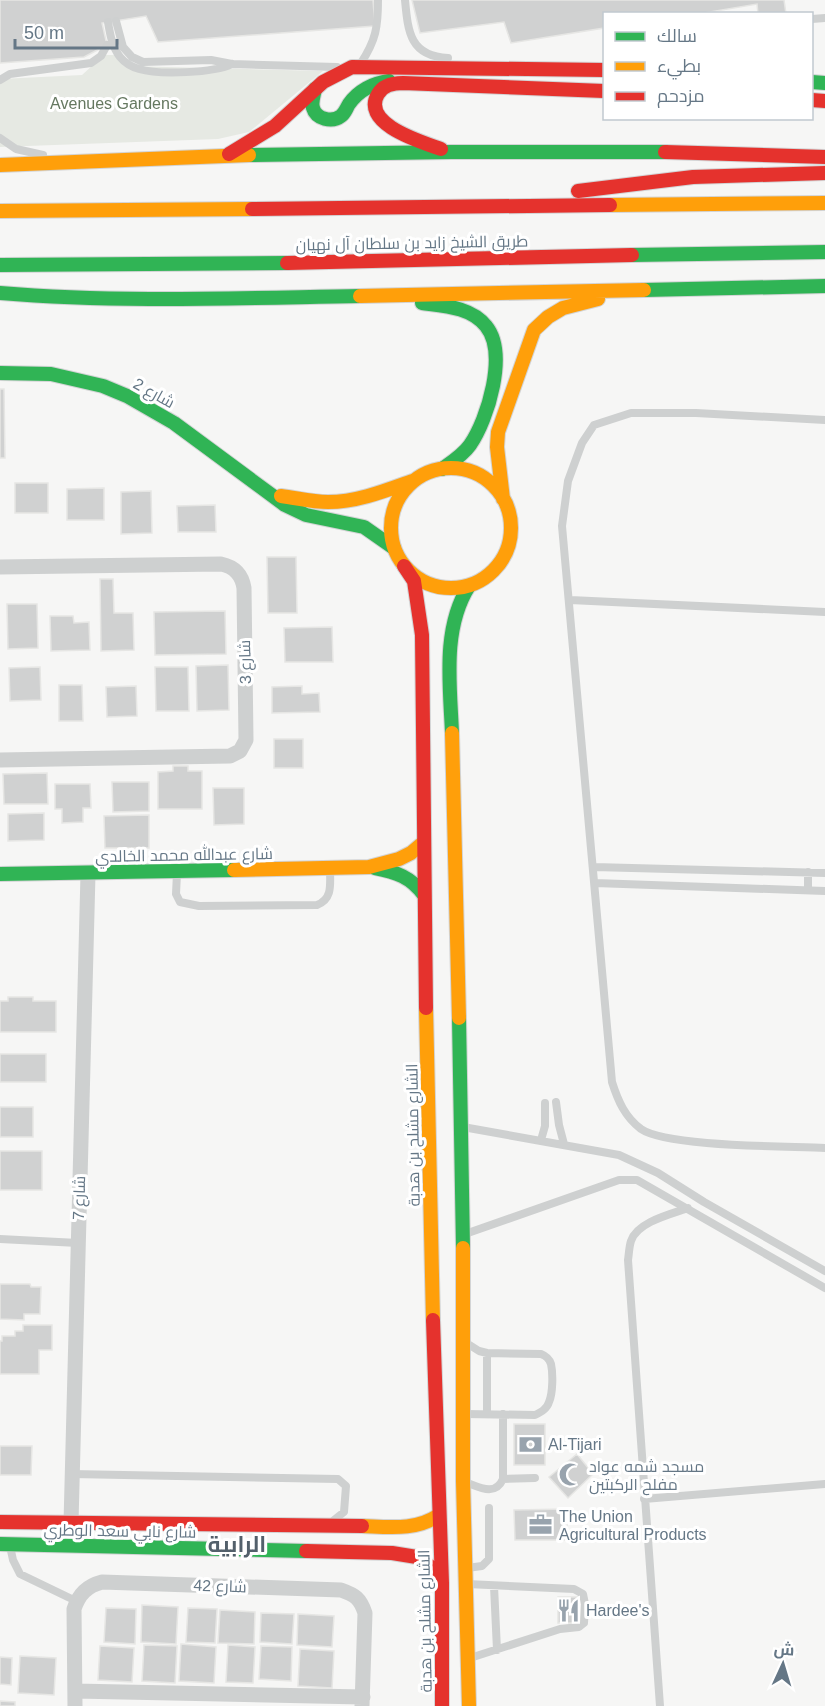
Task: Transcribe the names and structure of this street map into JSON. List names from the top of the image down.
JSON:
{
  "streets": {
    "main road": [
      "طريق الشيخ زايد بن سلطان آل نهيان",
      "شارع 2",
      "شارع عبدالله محمد الخالدي",
      "الشارع مشلح بن هدبة",
      "شارع نابي سعد الوطري"
    ],
    "street": ["شارع 3", "شارع 7", "شارع 42"]
  },
  "crossings": [
    ["شارع 2", "الشارع مشلح بن هدبة"],
    ["شارع عبدالله محمد الخالدي", "الشارع مشلح بن هدبة"],
    ["شارع عبدالله محمد الخالدي", "شارع 7"],
    ["الشارع مشلح بن هدبة", "شارع نابي سعد الوطري"],
    ["شارع 7", "شارع نابي سعد الوطري"]
  ],
  "districts": ["الرابية"],
  "parks": ["Avenues Gardens"],
  "places": {
    "bank": ["Al-Tijari"],
    "mosque": ["مسجد شمه عواد مفلح الركبتين"],
    "office": ["The Union Agricultural Products"],
    "restaurant": ["Hardee's"]
  },
  "legend": ["سالك", "بطيء", "مزدحم"],
  "scale_bar": "50 m",
  "north": "top"
}
